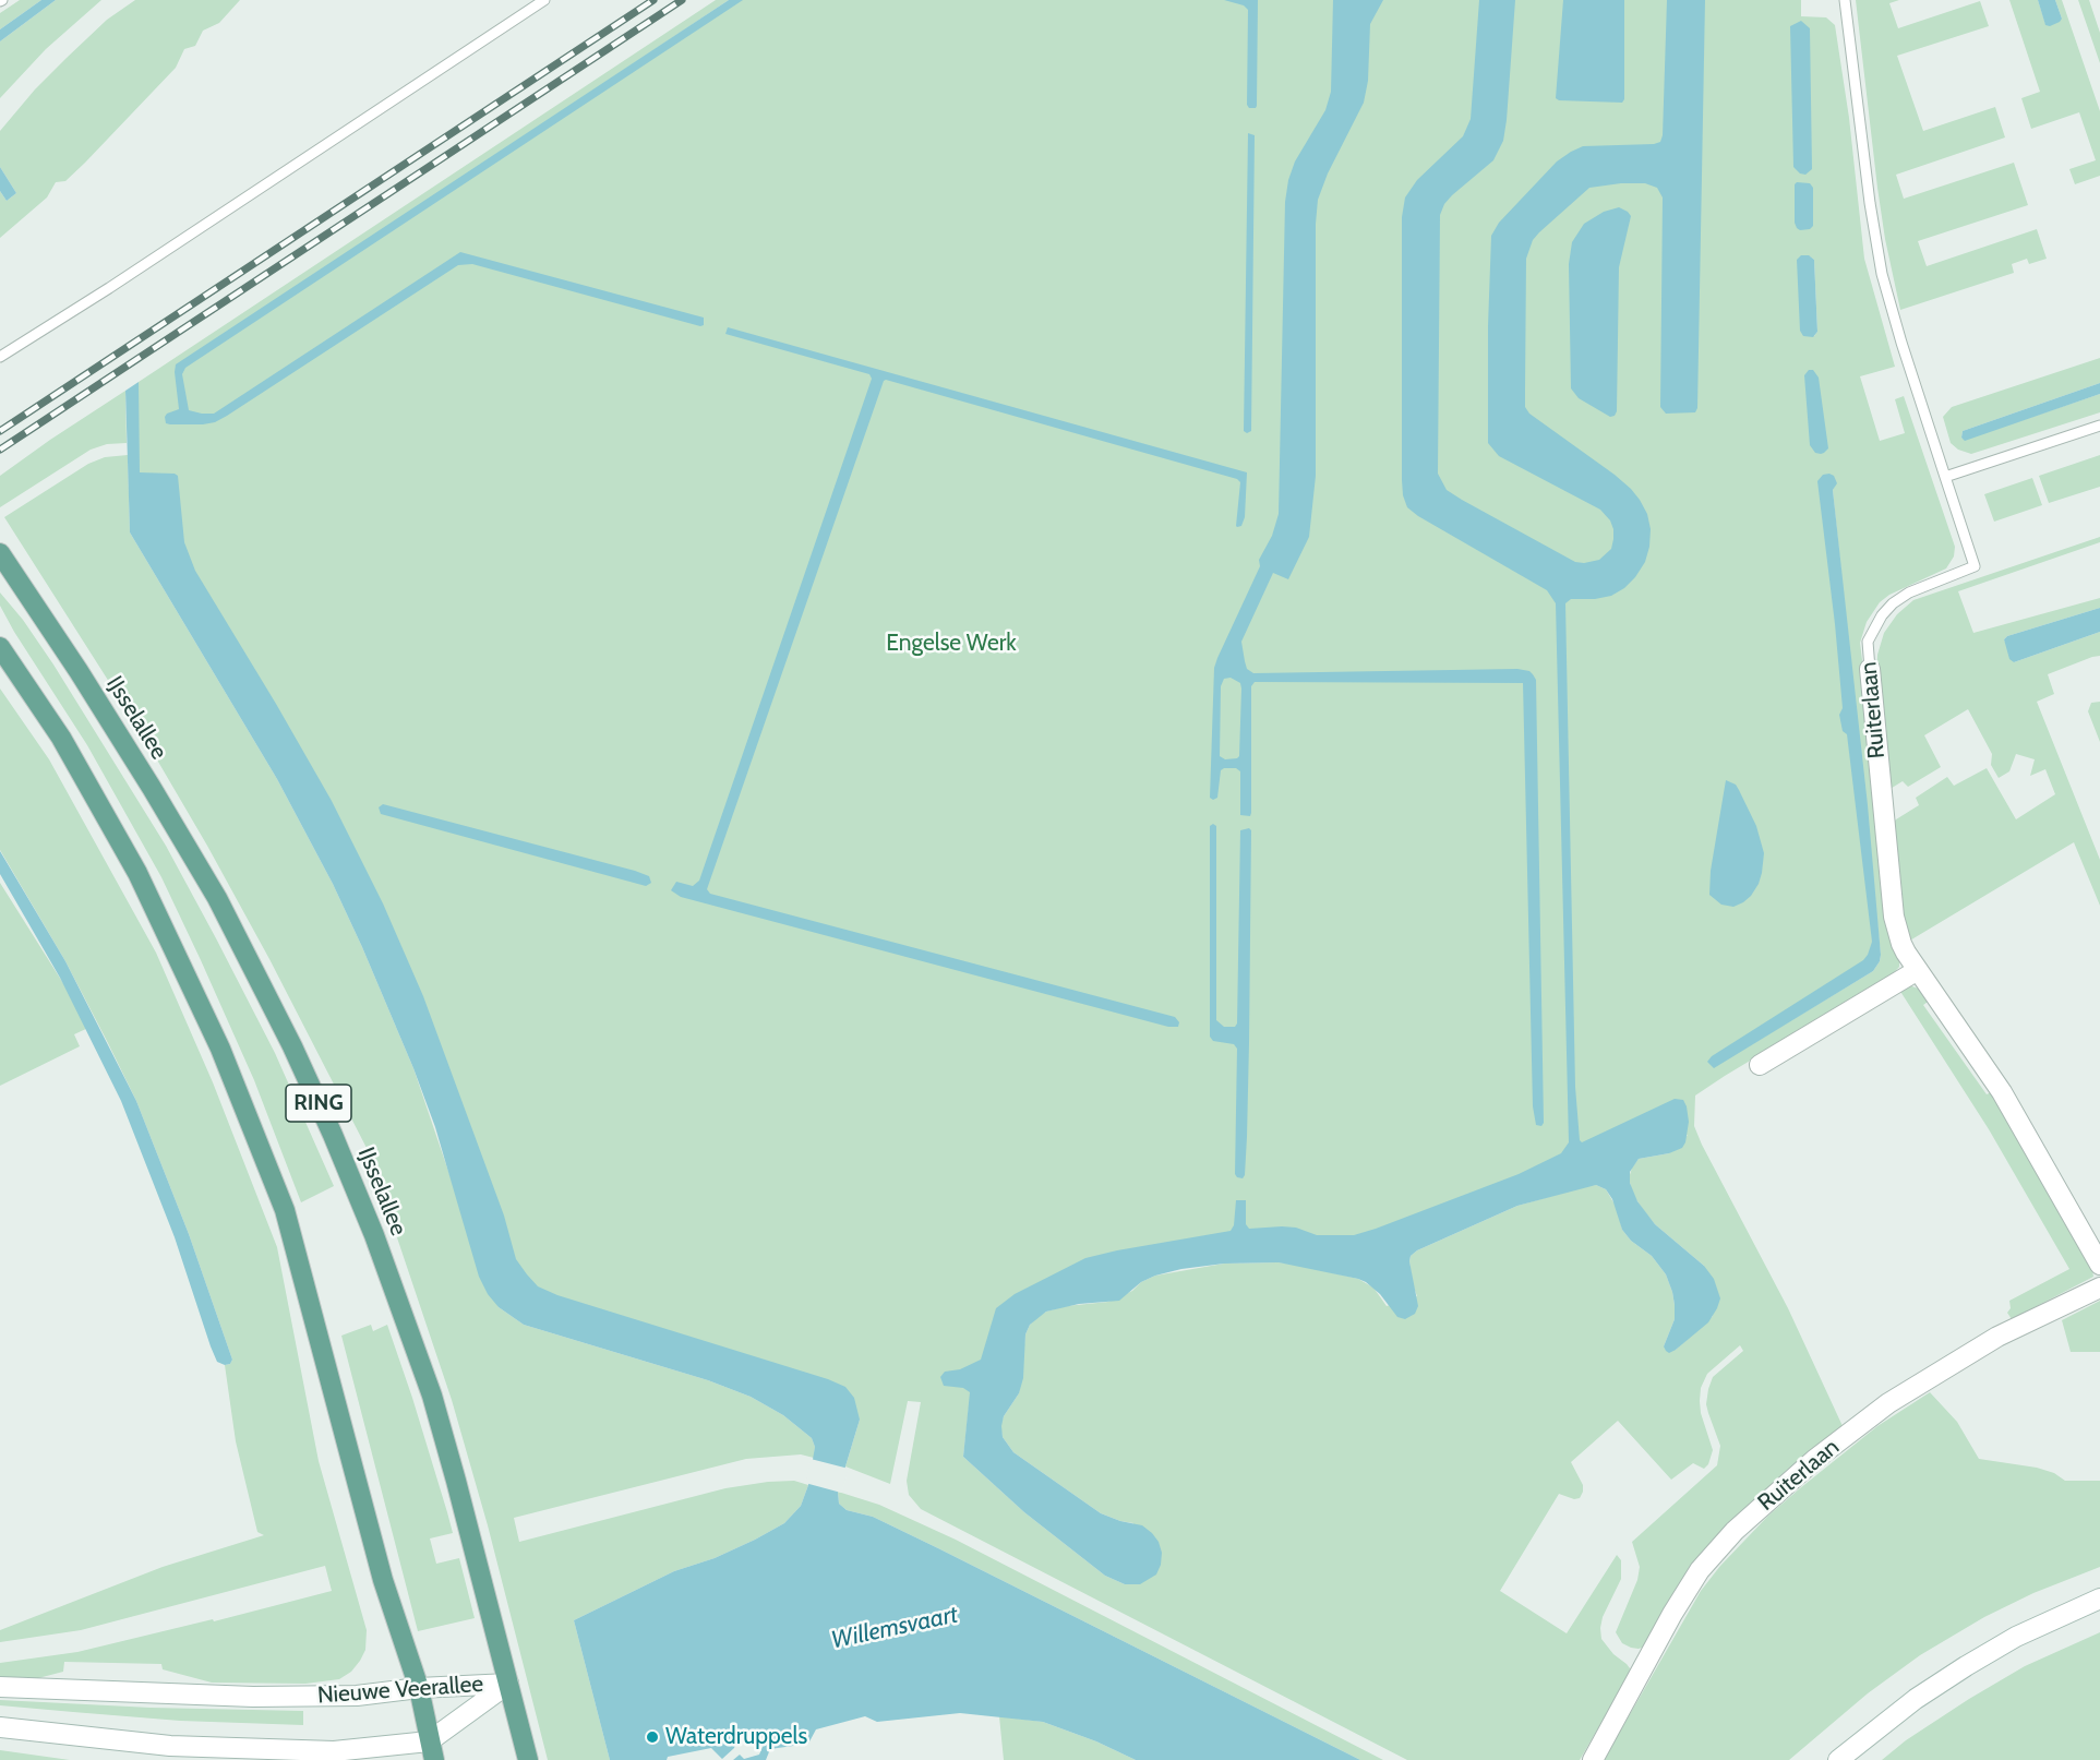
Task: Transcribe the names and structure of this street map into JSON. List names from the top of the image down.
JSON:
{
  "streets": {
    "main road": ["IJsselallee", "RING"],
    "street": ["Ruiterlaan", "Nieuwe Veerallee"]
  },
  "crossings": [
    ["IJsselallee", "Nieuwe Veerallee"],
    ["RING", "Nieuwe Veerallee"]
  ],
  "water": ["Willemsvaart"],
  "parks": ["Engelse Werk"],
  "places": ["Waterdruppels"]
}
